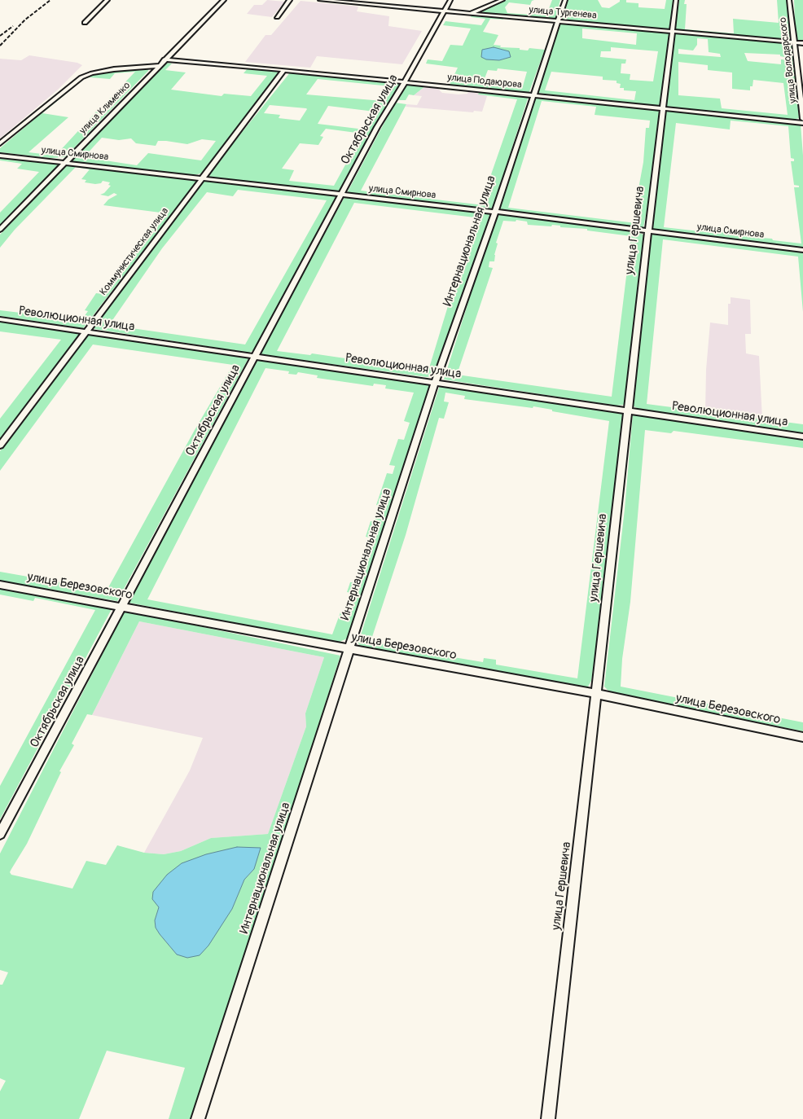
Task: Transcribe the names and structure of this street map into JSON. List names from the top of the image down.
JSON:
{
  "streets": {
    "street": [
      "улица Тургенева",
      "улица Володарского",
      "улица Подаюрова",
      "улица Клименко",
      "Октябрьская улица",
      "улица Смирнова",
      "улица Гершевича",
      "Интернациональная улица",
      "Коммунистическая улица",
      "Революционная улица",
      "улица Березовского"
    ]
  },
  "crossings": [
    ["улица Тургенева", "улица Володарского"],
    ["улица Тургенева", "Октябрьская улица"],
    ["улица Тургенева", "улица Гершевича"],
    ["улица Тургенева", "Интернациональная улица"],
    ["улица Подаюрова", "улица Клименко"],
    ["улица Подаюрова", "Октябрьская улица"],
    ["улица Подаюрова", "улица Гершевича"],
    ["улица Подаюрова", "Интернациональная улица"],
    ["улица Подаюрова", "Коммунистическая улица"],
    ["улица Клименко", "улица Смирнова"],
    ["Октябрьская улица", "улица Смирнова"],
    ["Октябрьская улица", "Революционная улица"],
    ["Октябрьская улица", "улица Березовского"],
    ["улица Смирнова", "улица Гершевича"],
    ["улица Смирнова", "Интернациональная улица"],
    ["улица Смирнова", "Коммунистическая улица"],
    ["улица Гершевича", "Революционная улица"],
    ["улица Гершевича", "улица Березовского"],
    ["Интернациональная улица", "Революционная улица"],
    ["Интернациональная улица", "улица Березовского"],
    ["Коммунистическая улица", "Революционная улица"]
  ]
}
